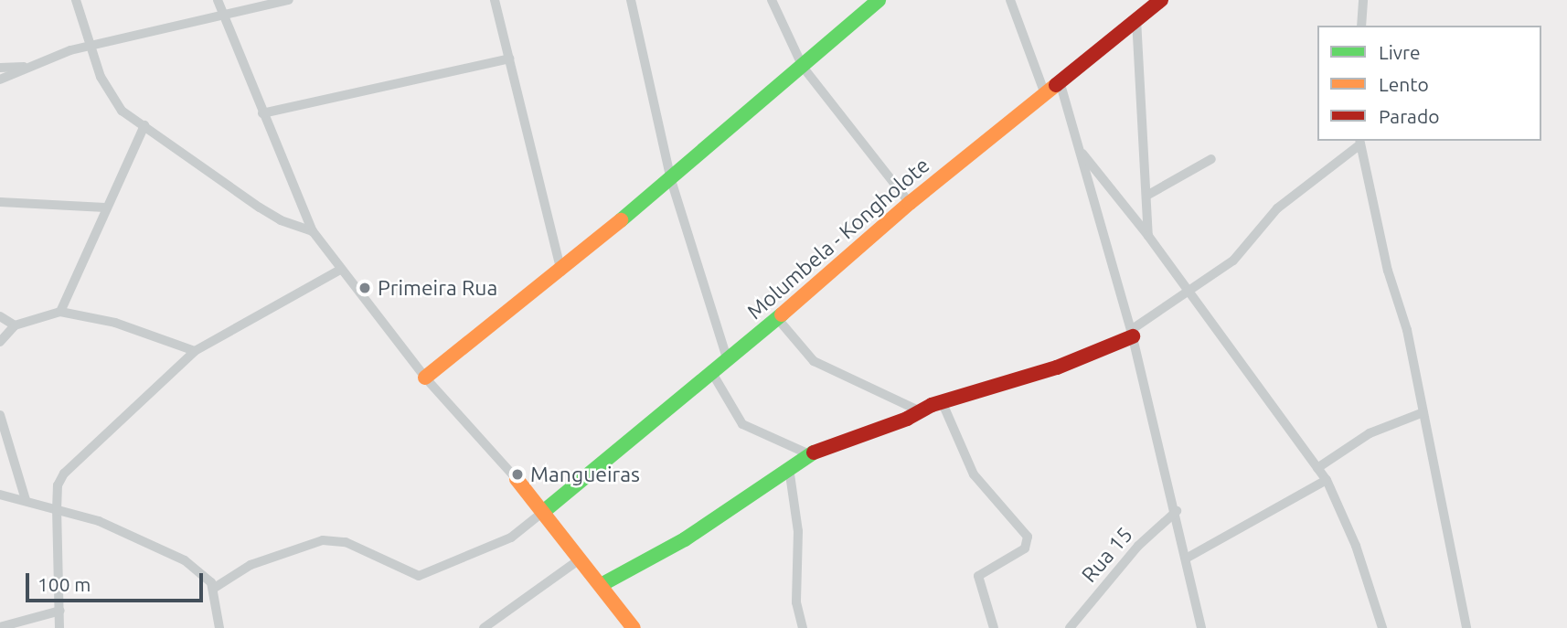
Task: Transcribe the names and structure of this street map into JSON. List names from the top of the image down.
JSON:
{
  "streets": {
    "street": ["Molumbela - Kongholote", "Rua 15"]
  },
  "places": ["Primeira Rua", "Mangueiras"],
  "legend": ["Livre", "Lento", "Parado"],
  "scale_bar": "100 m"
}
